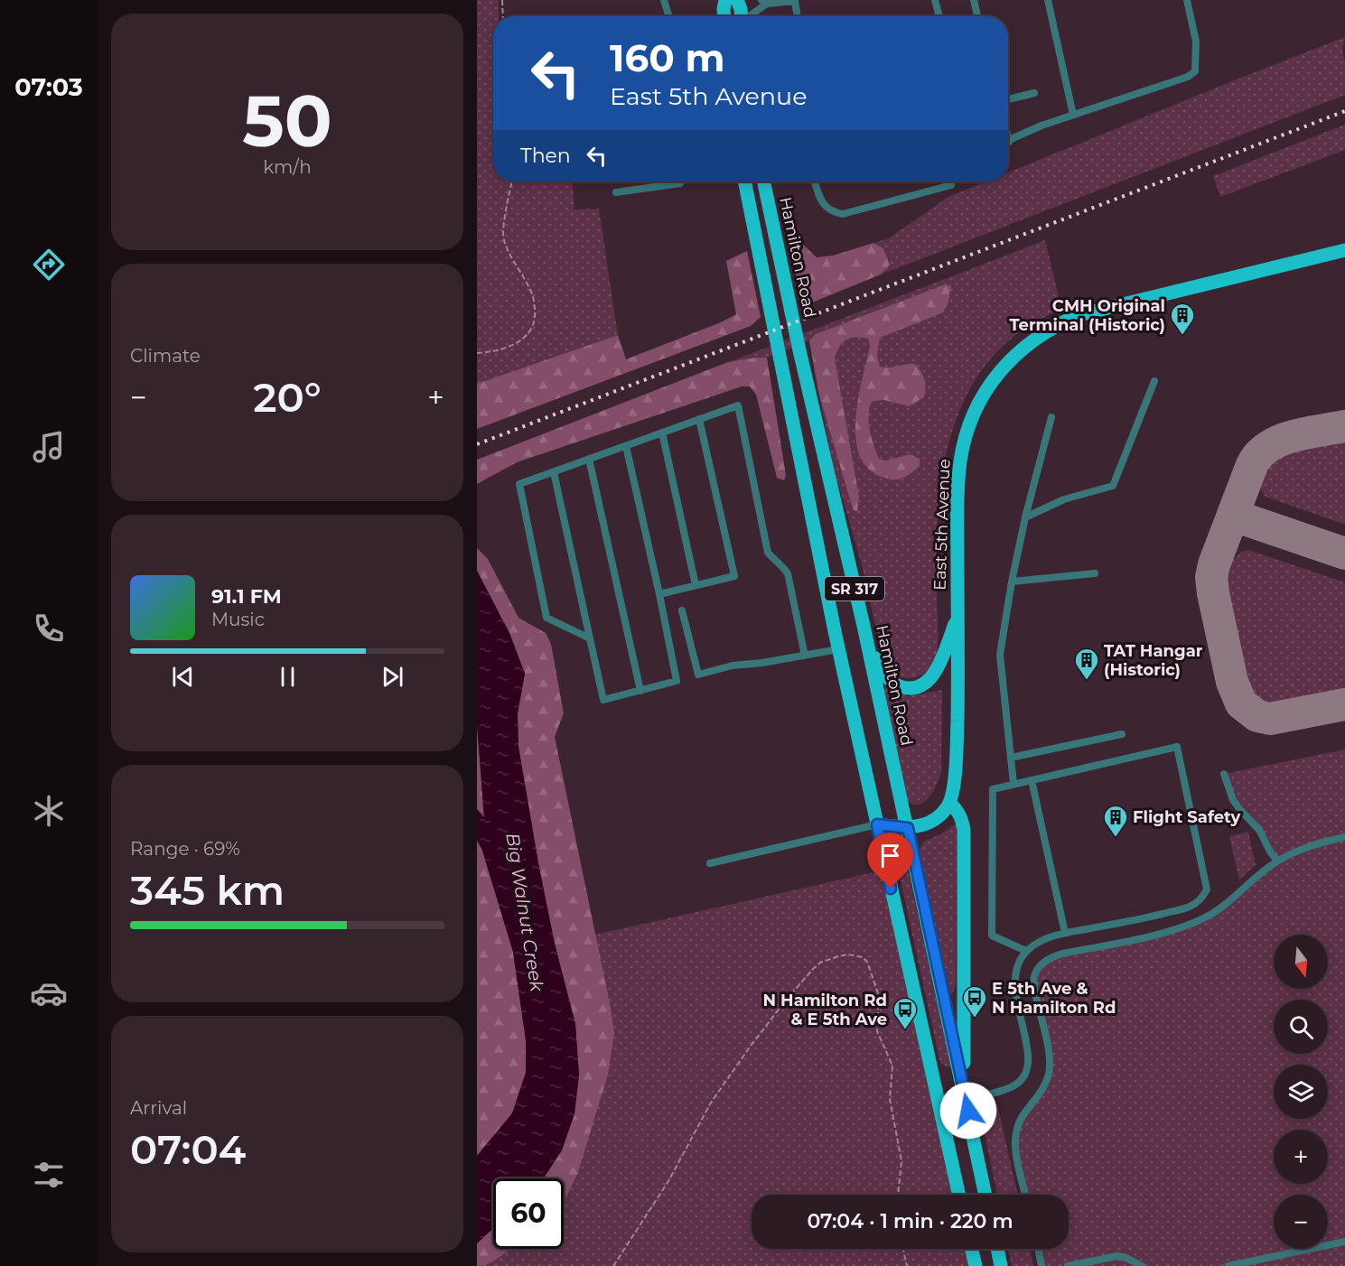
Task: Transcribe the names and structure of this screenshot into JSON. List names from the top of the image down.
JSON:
{
  "streets": {
    "main road": ["Hamilton Road", "East 5th Avenue", "SR 317"]
  },
  "water": ["Big Walnut Creek"],
  "places": {
    "building": ["CMH Original Terminal (Historic)", "TAT Hangar (Historic)", "Flight Safety"],
    "bus stop": ["E 5th Ave & N Hamilton Rd", "N Hamilton Rd & E 5th Ave"]
  },
  "north": "bottom",
  "page": {
    "tabs": "07:03",
    "tile": [
      ["50", "km/h"],
      "Climate",
      ["Range · 69%", "345 km"],
      ["Arrival", "07:04"]
    ],
    "turn": ["160 m", "East 5th Avenue"],
    "then": "Then",
    "heat": ["−", "20°", "+"],
    "song": ["91.1 FM", "Music"],
    "map_buttons": ["+", "−"],
    "limit": "60",
    "trip": "07:04 · 1 min · 220 m"
  }
}
